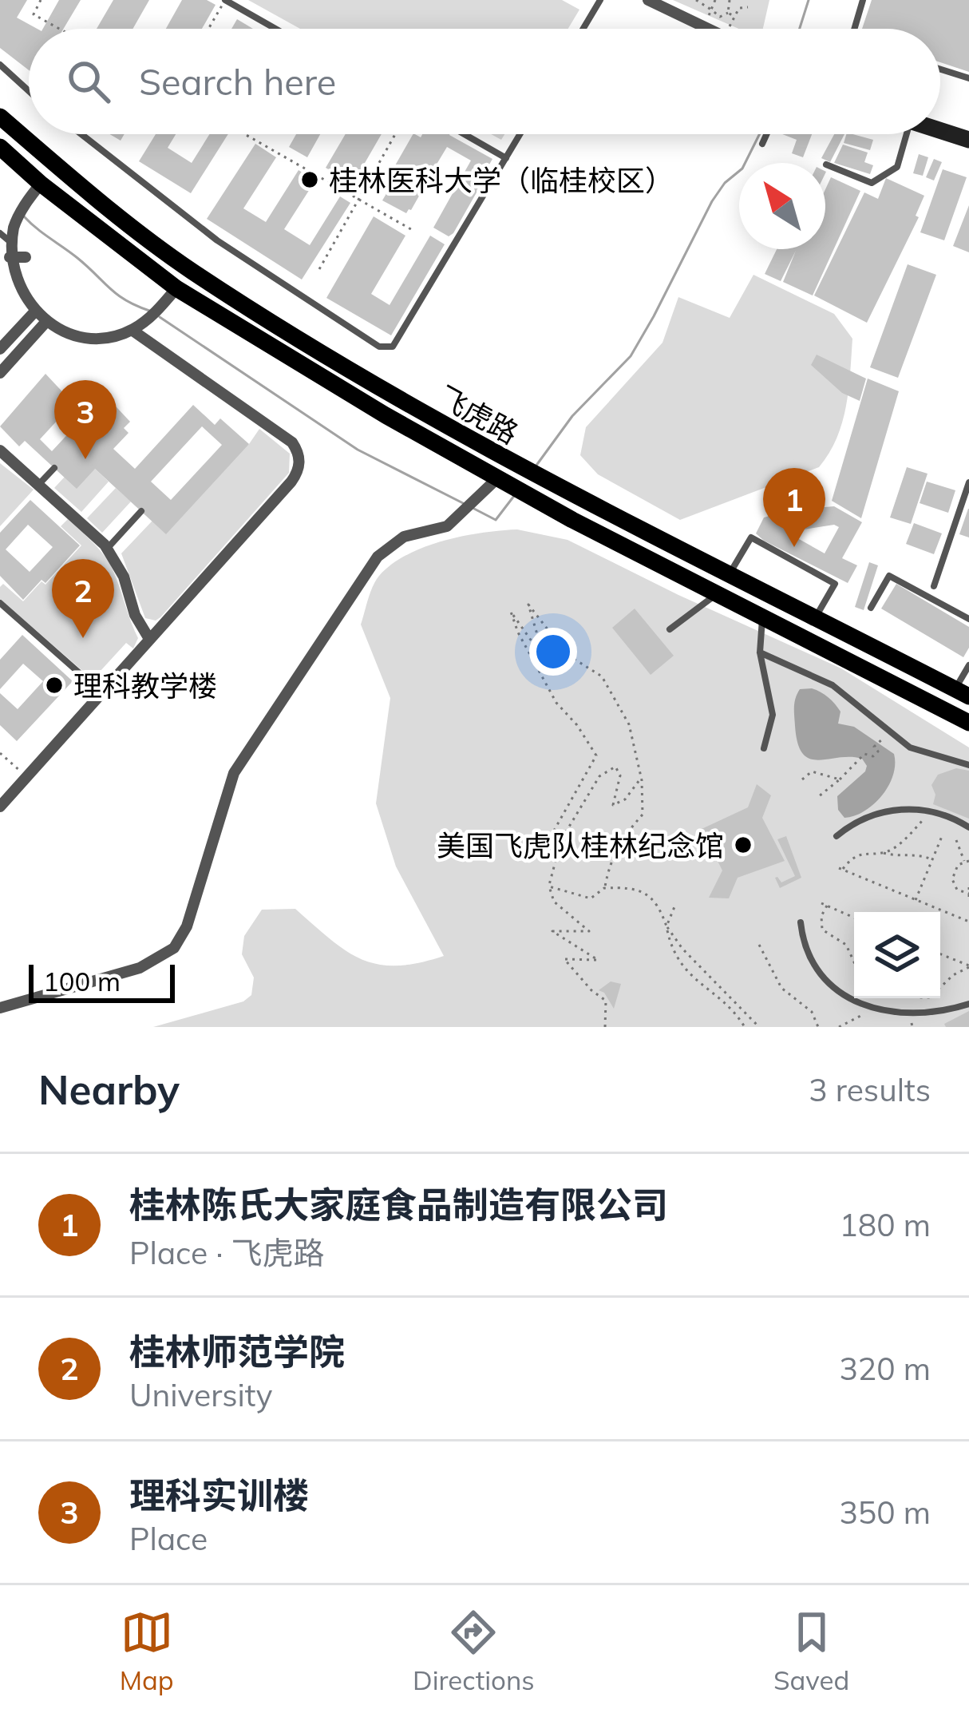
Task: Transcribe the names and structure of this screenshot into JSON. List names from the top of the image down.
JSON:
{
  "streets": {
    "main road": ["飞虎路"]
  },
  "places": ["桂林医科大学（临桂校区）", "理科教学楼", "美国飞虎队桂林纪念馆"],
  "scale_bar": "100 m",
  "north": "top left",
  "page": {
    "search": "Search here",
    "pins": ["3", "1", "2"],
    "scale": "100 m",
    "heading": ["Nearby", "3 results"],
    "list": [
      {
        "mark": "1",
        "name": "桂林陈氏大家庭食品制造有限公司",
        "note": "Place · 飞虎路",
        "value": "180 m"
      },
      {
        "mark": "2",
        "name": "桂林师范学院",
        "note": "University",
        "value": "320 m"
      },
      {
        "mark": "3",
        "name": "理科实训楼",
        "note": "Place",
        "value": "350 m"
      }
    ],
    "nav": ["Map", "Directions", "Saved"]
  }
}
